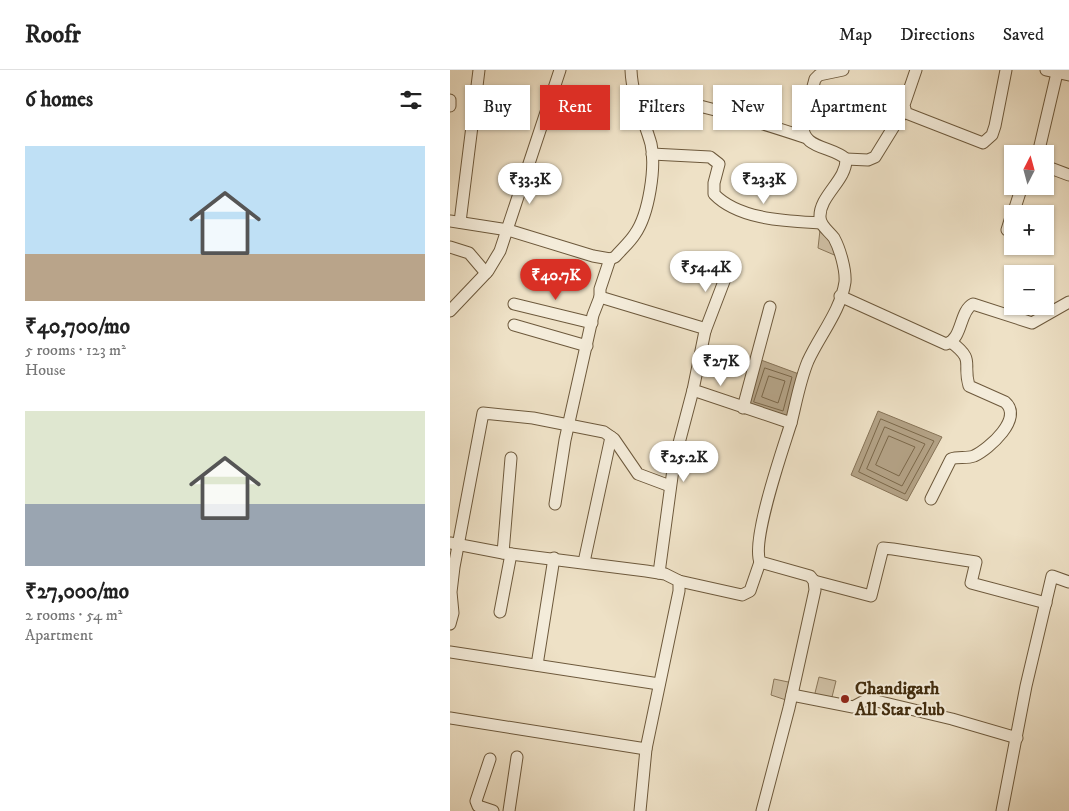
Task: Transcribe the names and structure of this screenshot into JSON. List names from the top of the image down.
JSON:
{
  "places": ["Chandigarh All Star club"],
  "north": "top",
  "page": {
    "header": "Roofr",
    "nav": ["Map", "Directions", "Saved"],
    "heading": "6 homes",
    "chip": [
      "Buy",
      "Rent",
      "Filters",
      "New",
      "Apartment"
    ],
    "list": [
      {
        "name": "₹40,700/mo",
        "note": "5 rooms · 123 m² · House"
      },
      {
        "name": "₹27,000/mo",
        "note": "2 rooms · 54 m² · Apartment"
      }
    ],
    "map_buttons": ["+", "−"],
    "price": [
      "₹33.3K",
      "₹23.3K",
      "₹54.4K",
      "₹40.7K",
      "₹27K",
      "₹25.2K"
    ]
  }
}
